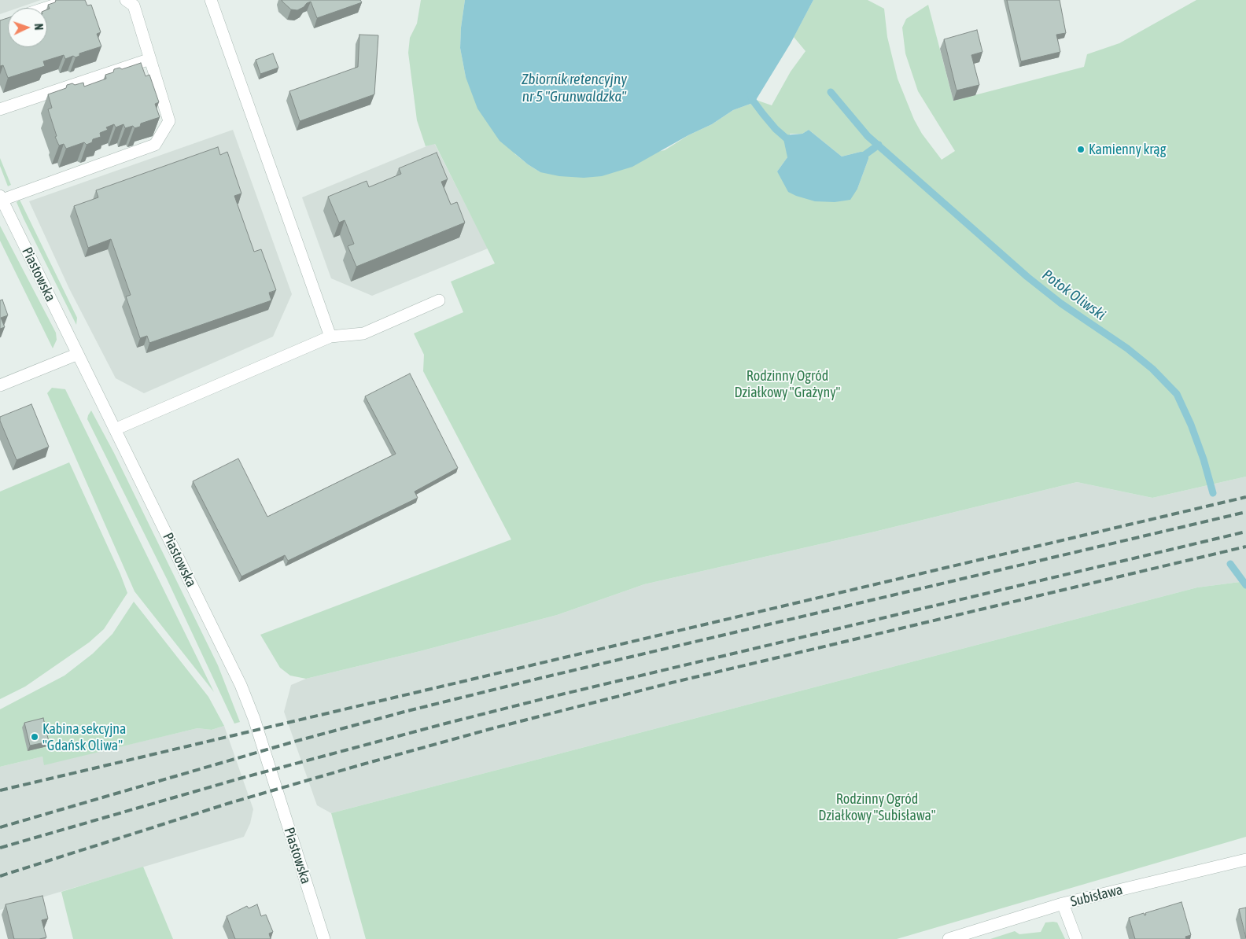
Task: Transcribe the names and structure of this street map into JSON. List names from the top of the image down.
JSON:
{
  "streets": {
    "street": ["Piastowska", "Subisława"]
  },
  "water": ["Zbiornik retencyjny nr 5 \"Grunwaldzka\"", "Potok Oliwski"],
  "parks": ["Rodzinny Ogród Działkowy \"Grażyny\"", "Rodzinny Ogród Działkowy \"Subisława\""],
  "places": ["Kamienny krąg", "Kabina sekcyjna \"Gdańsk Oliwa\""],
  "north": "right"
}
